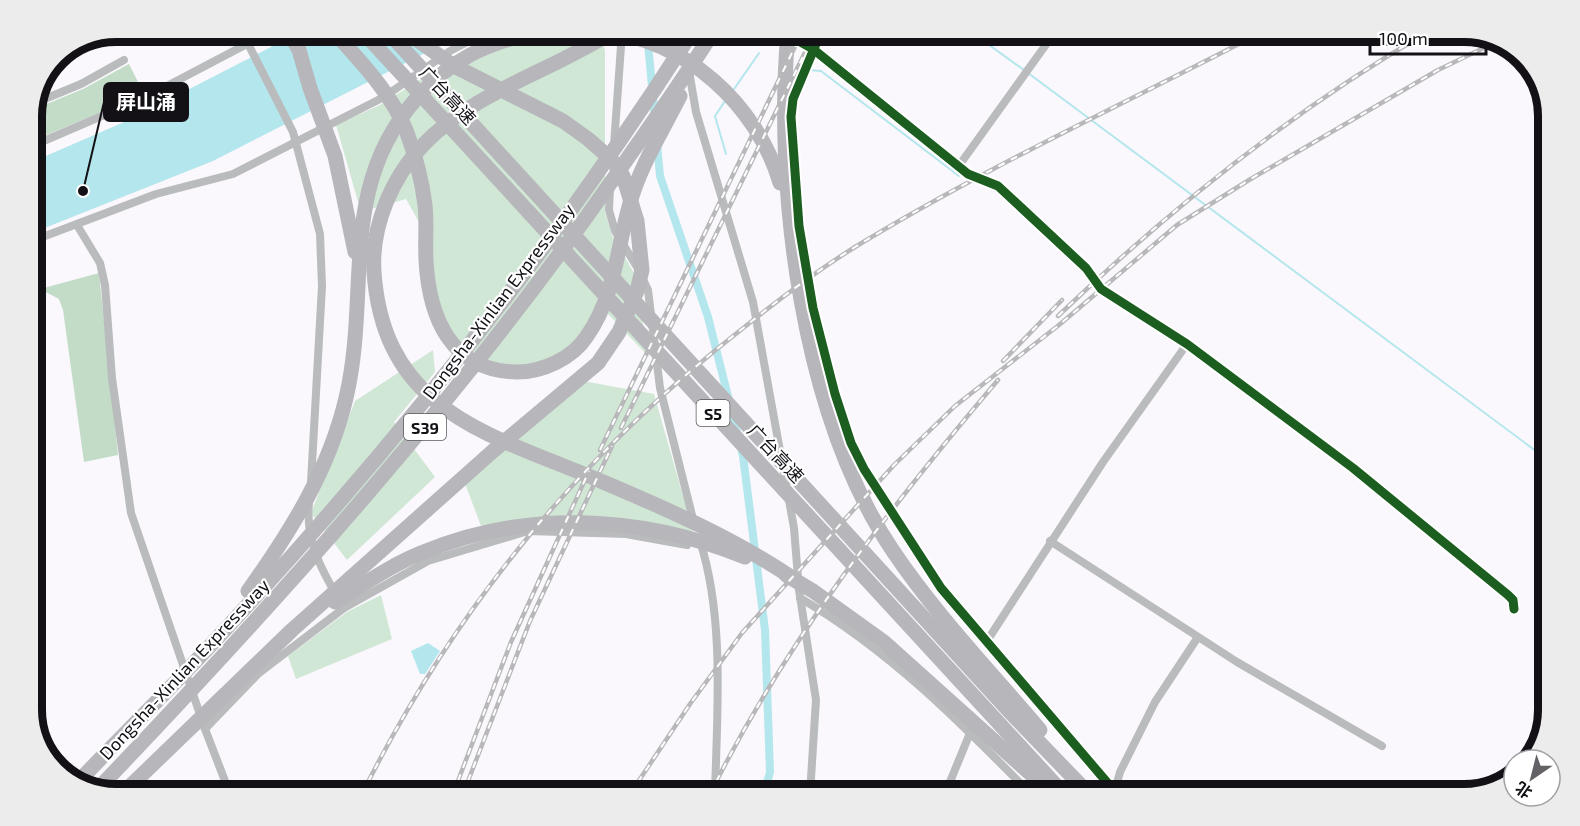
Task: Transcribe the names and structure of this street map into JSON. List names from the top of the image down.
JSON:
{
  "streets": {
    "highway": [
      "广台高速",
      "Dongsha-Xinlian Expressway",
      "S5",
      "S39"
    ]
  },
  "places": ["屏山涌"],
  "scale_bar": "100 m",
  "north": "bottom left"
}
